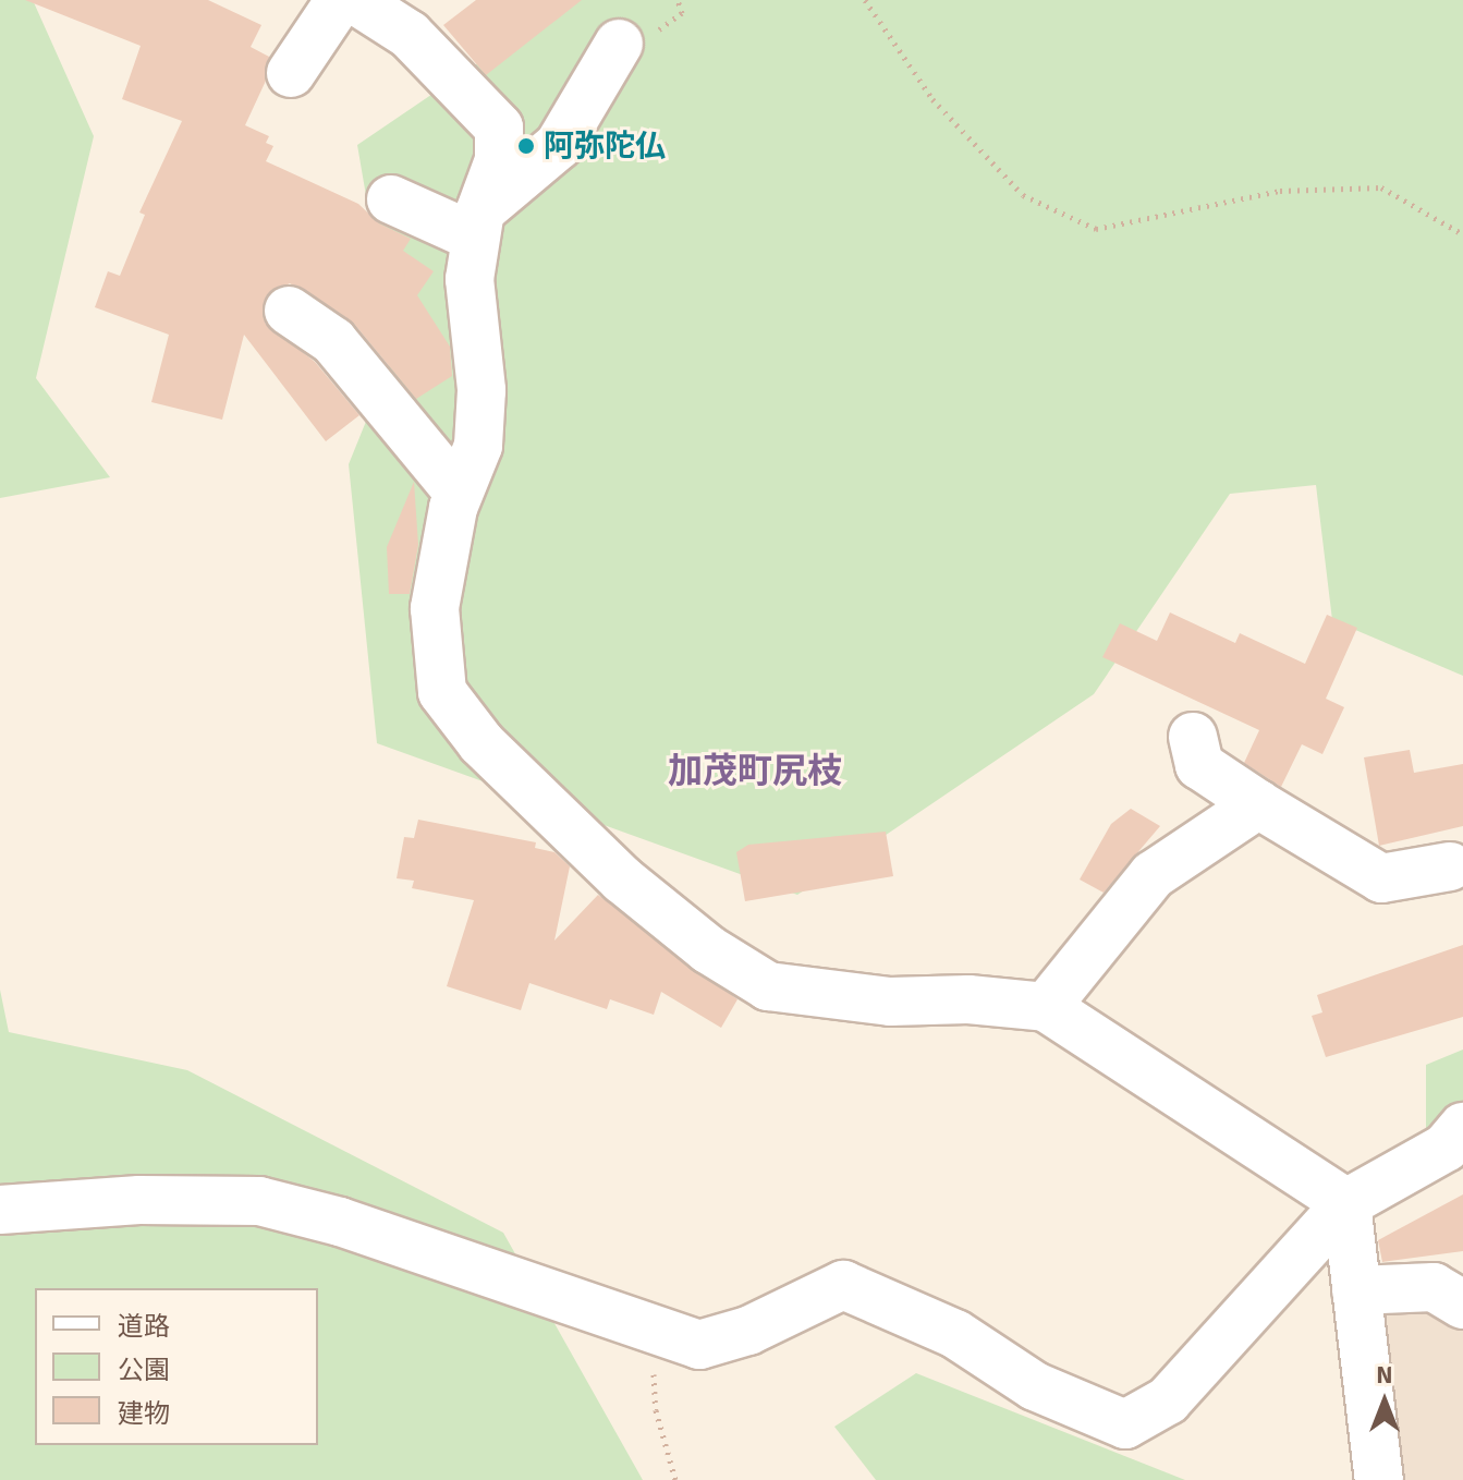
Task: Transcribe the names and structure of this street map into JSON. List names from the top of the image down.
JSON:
{
  "districts": ["加茂町尻枝"],
  "places": ["阿弥陀仏"],
  "legend": ["道路", "公園", "建物"],
  "north": "top"
}
